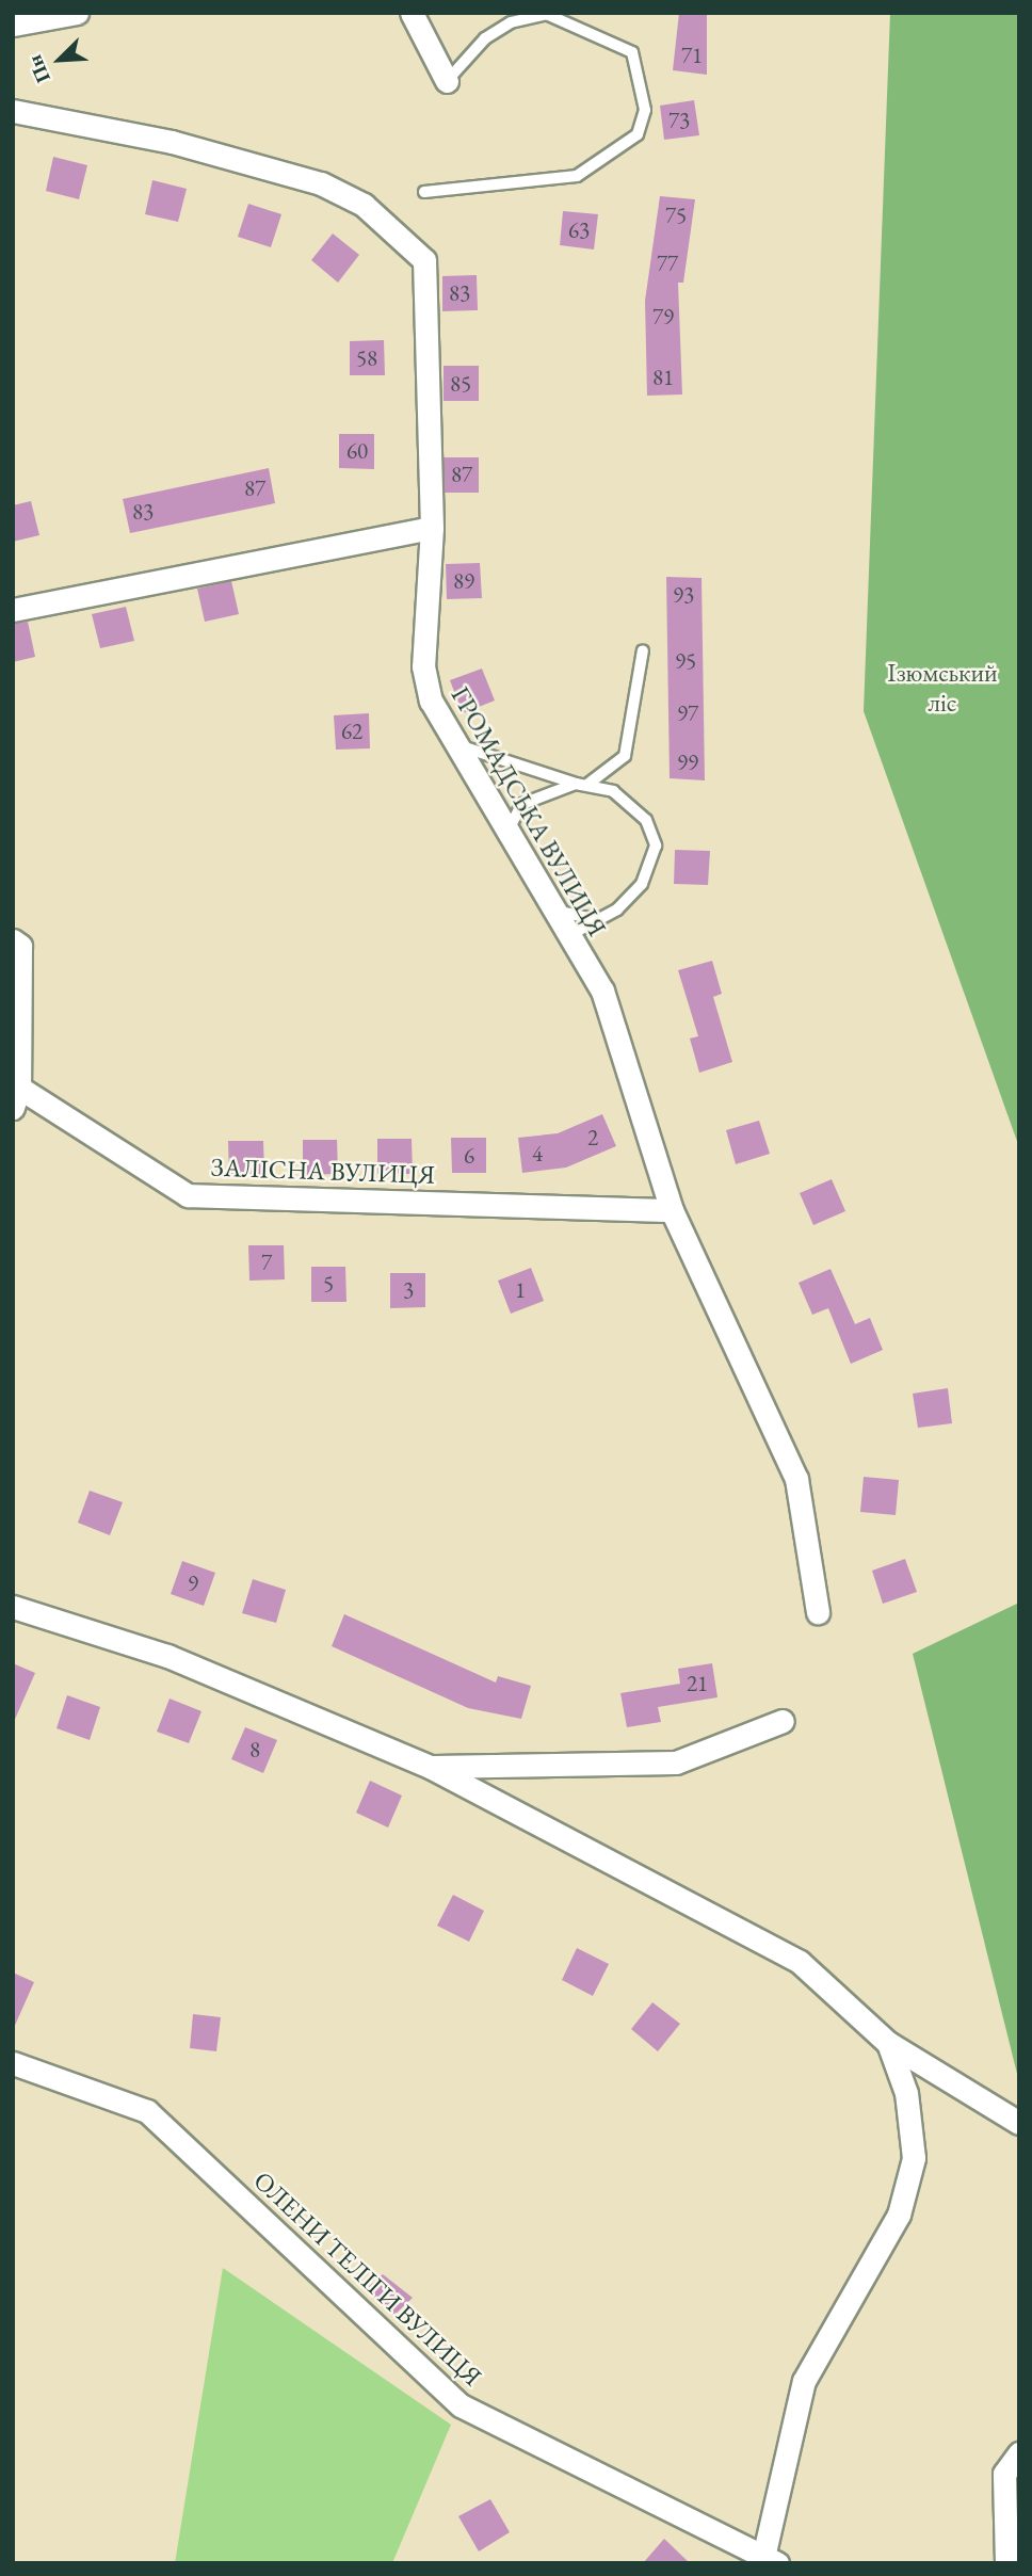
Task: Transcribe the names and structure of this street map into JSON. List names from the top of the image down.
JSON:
{
  "streets": {
    "street": ["ГРОМАДСЬКА ВУЛИЦЯ", "ЗАЛІСНА ВУЛИЦЯ", "ОЛЕНИ ТЕЛІГИ ВУЛИЦЯ"]
  },
  "crossings": [
    ["ГРОМАДСЬКА ВУЛИЦЯ", "ЗАЛІСНА ВУЛИЦЯ"]
  ],
  "parks": ["Ізюмський ліс"],
  "house_numbers": [
    "71",
    "73",
    "75",
    "63",
    "77",
    "83",
    "79",
    "58",
    "81",
    "85",
    "60",
    "87",
    "87",
    "83",
    "89",
    "93",
    "95",
    "97",
    "62",
    "99",
    "2",
    "4",
    "6",
    "7",
    "5",
    "3",
    "1",
    "9",
    "21",
    "8"
  ],
  "north": "bottom left"
}
